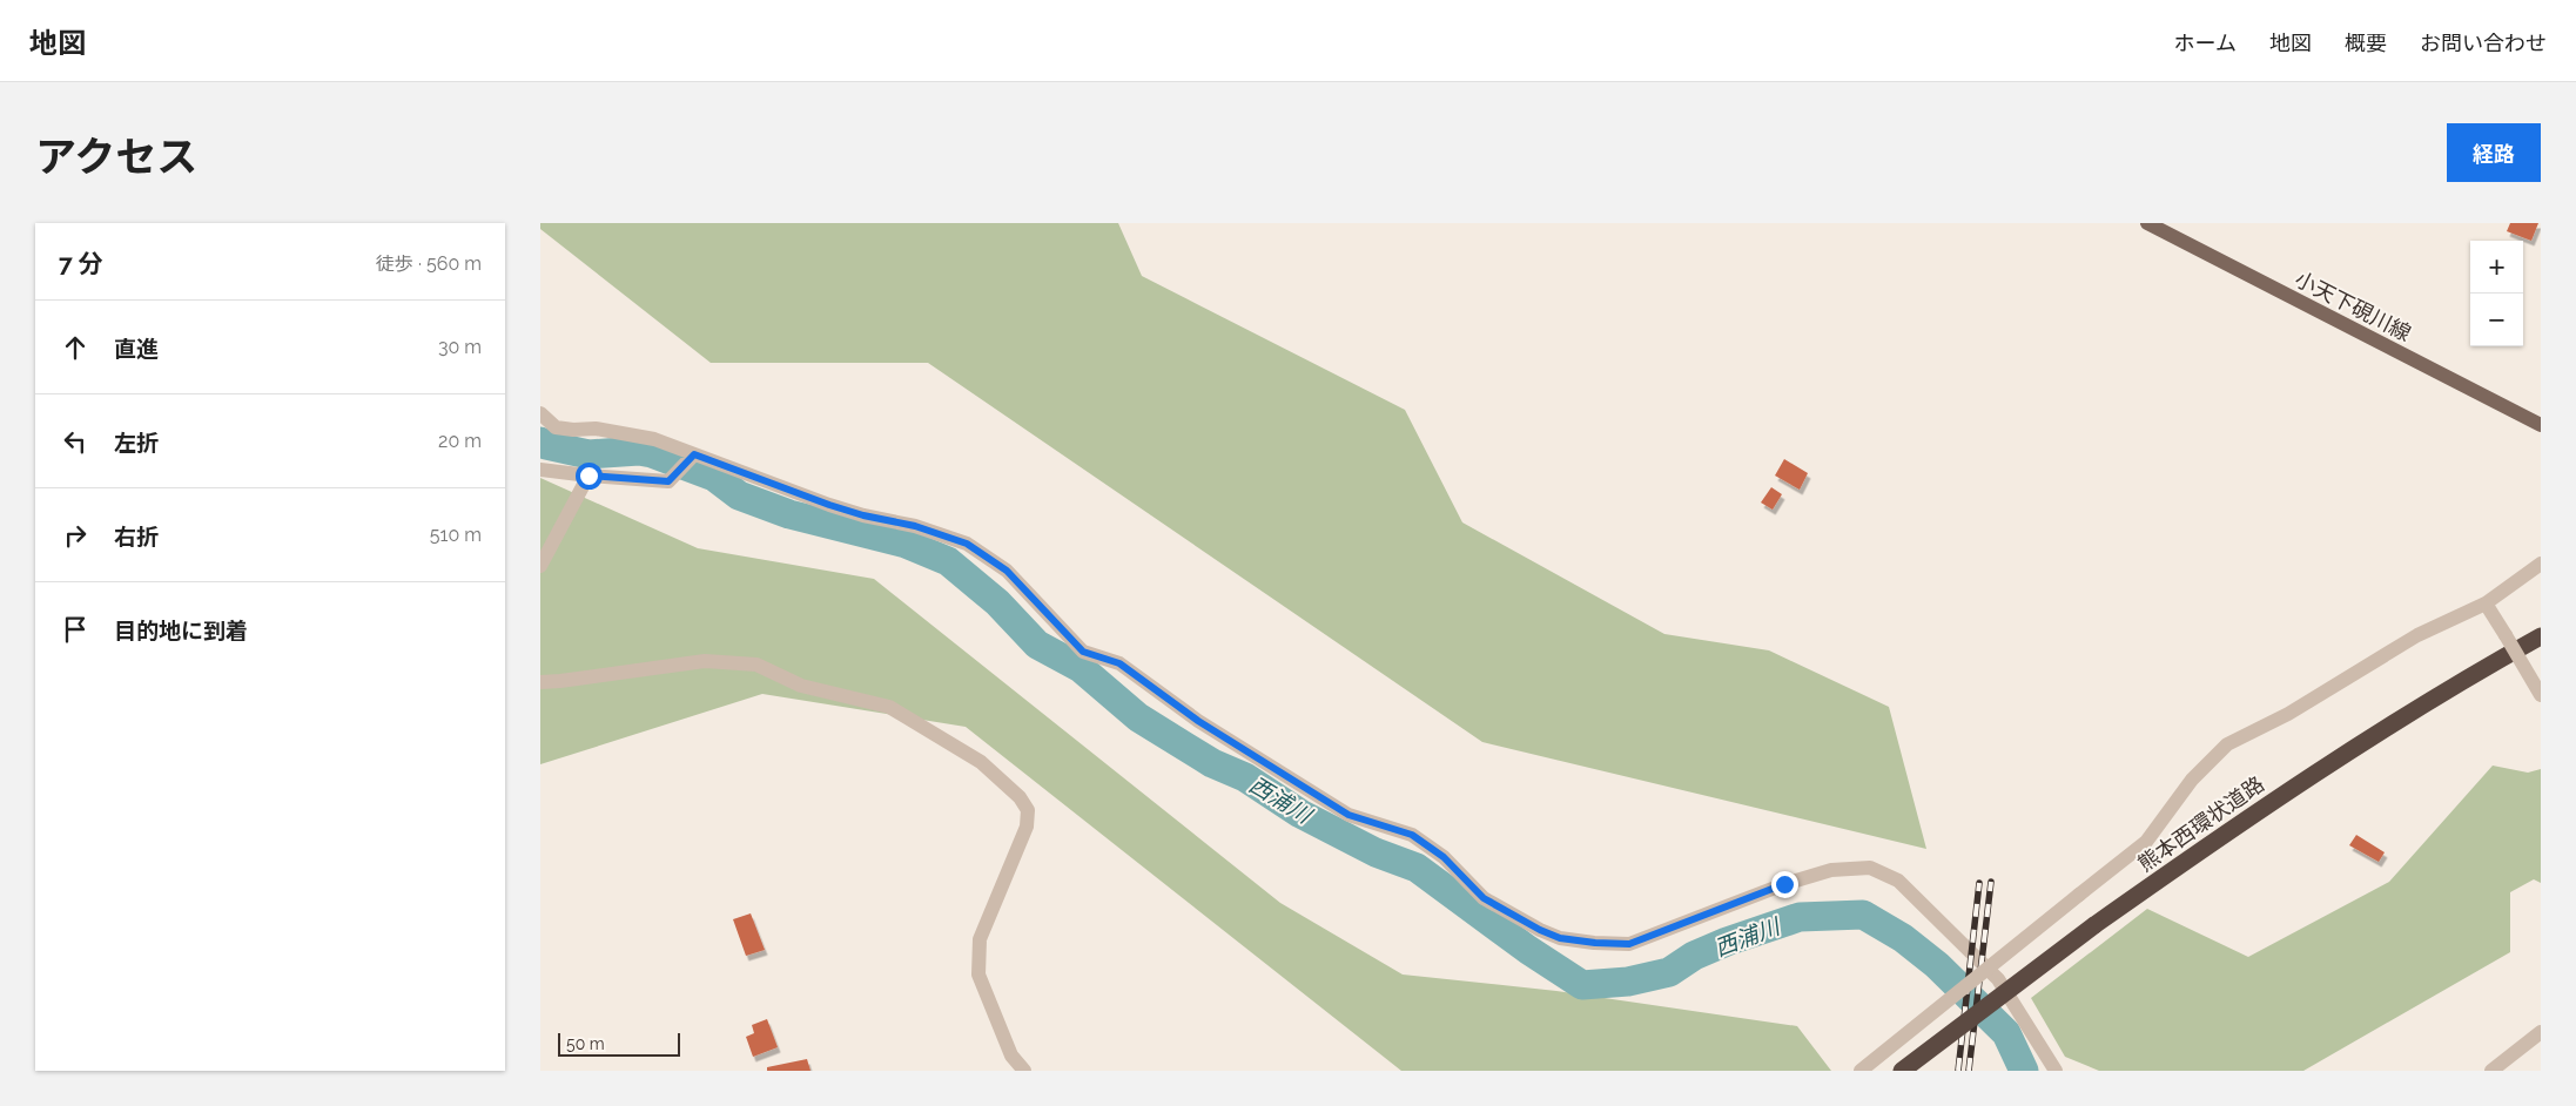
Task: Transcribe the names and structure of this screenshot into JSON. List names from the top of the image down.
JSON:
{
  "streets": {
    "highway": ["熊本西環状道路"],
    "main road": ["小天下硯川線"]
  },
  "water": ["西浦川"],
  "scale_bar": "50 m",
  "page": {
    "header": "地図",
    "nav": [
      "ホーム",
      "地図",
      "概要",
      "お問い合わせ"
    ],
    "title": "アクセス",
    "buttons": "経路",
    "heading": ["7 分", "徒歩 · 560 m"],
    "map_buttons": ["+", "−"],
    "list": [
      ["直進", "30 m"],
      ["左折", "20 m"],
      ["右折", "510 m"],
      "目的地に到着"
    ],
    "scale": "50 m"
  }
}
